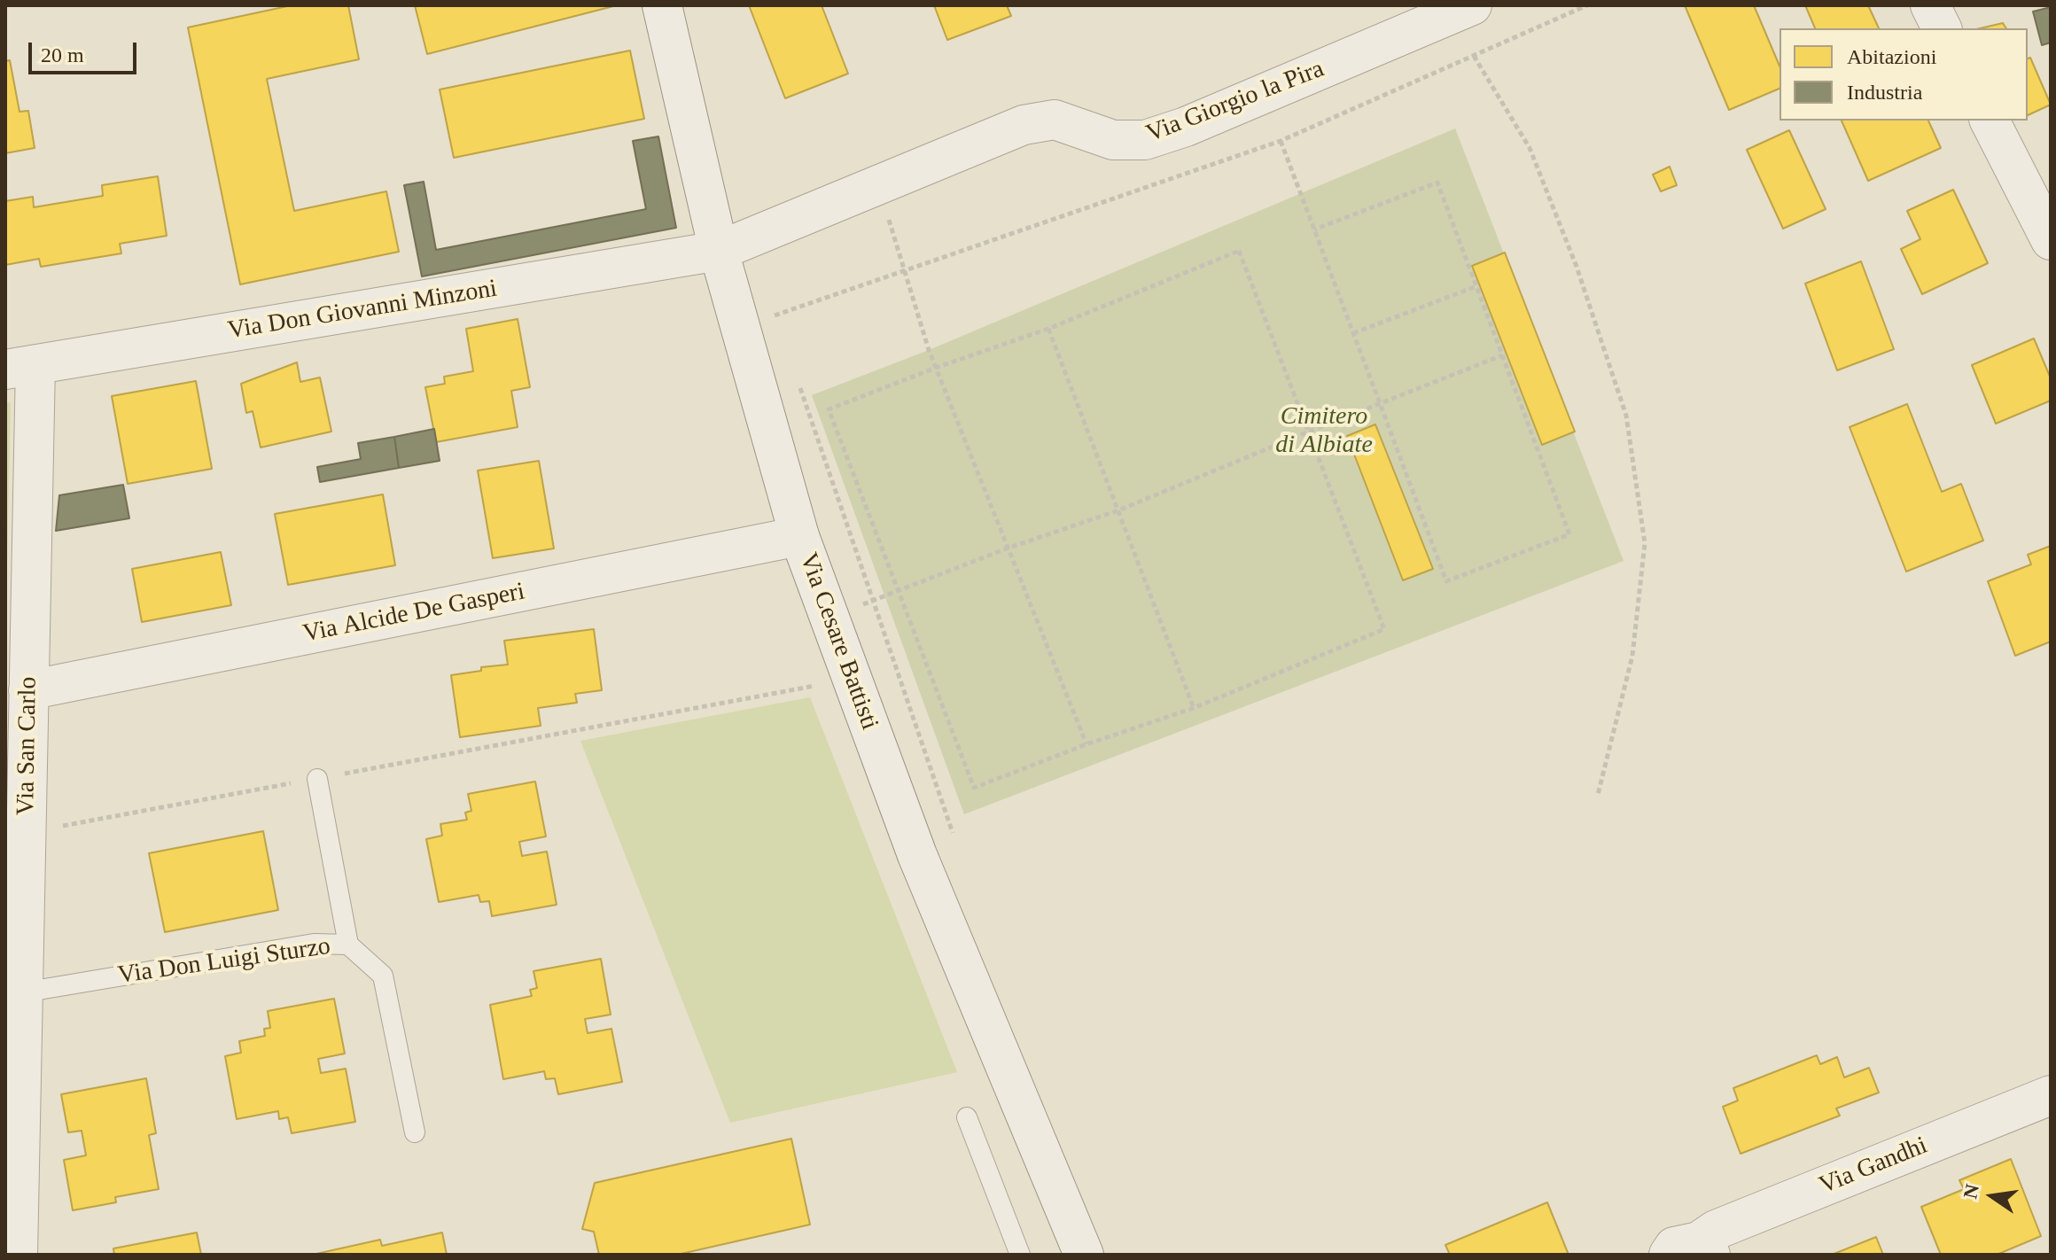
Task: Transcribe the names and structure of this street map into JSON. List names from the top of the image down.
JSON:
{
  "streets": {
    "street": [
      "Via Giorgio la Pira",
      "Via Don Giovanni Minzoni",
      "Via Alcide De Gasperi",
      "Via Cesare Battisti",
      "Via San Carlo",
      "Via Gandhi"
    ],
    "lane": ["Via Don Luigi Sturzo"]
  },
  "crossings": [
    ["Via Giorgio la Pira", "Via Don Giovanni Minzoni"],
    ["Via Giorgio la Pira", "Via Cesare Battisti"],
    ["Via Don Giovanni Minzoni", "Via Cesare Battisti"],
    ["Via Don Giovanni Minzoni", "Via San Carlo"],
    ["Via Alcide De Gasperi", "Via Cesare Battisti"],
    ["Via Alcide De Gasperi", "Via San Carlo"],
    ["Via San Carlo", "Via Don Luigi Sturzo"]
  ],
  "parks": ["Cimitero di Albiate"],
  "legend": ["Abitazioni", "Industria"],
  "scale_bar": "20 m",
  "north": "left"
}
